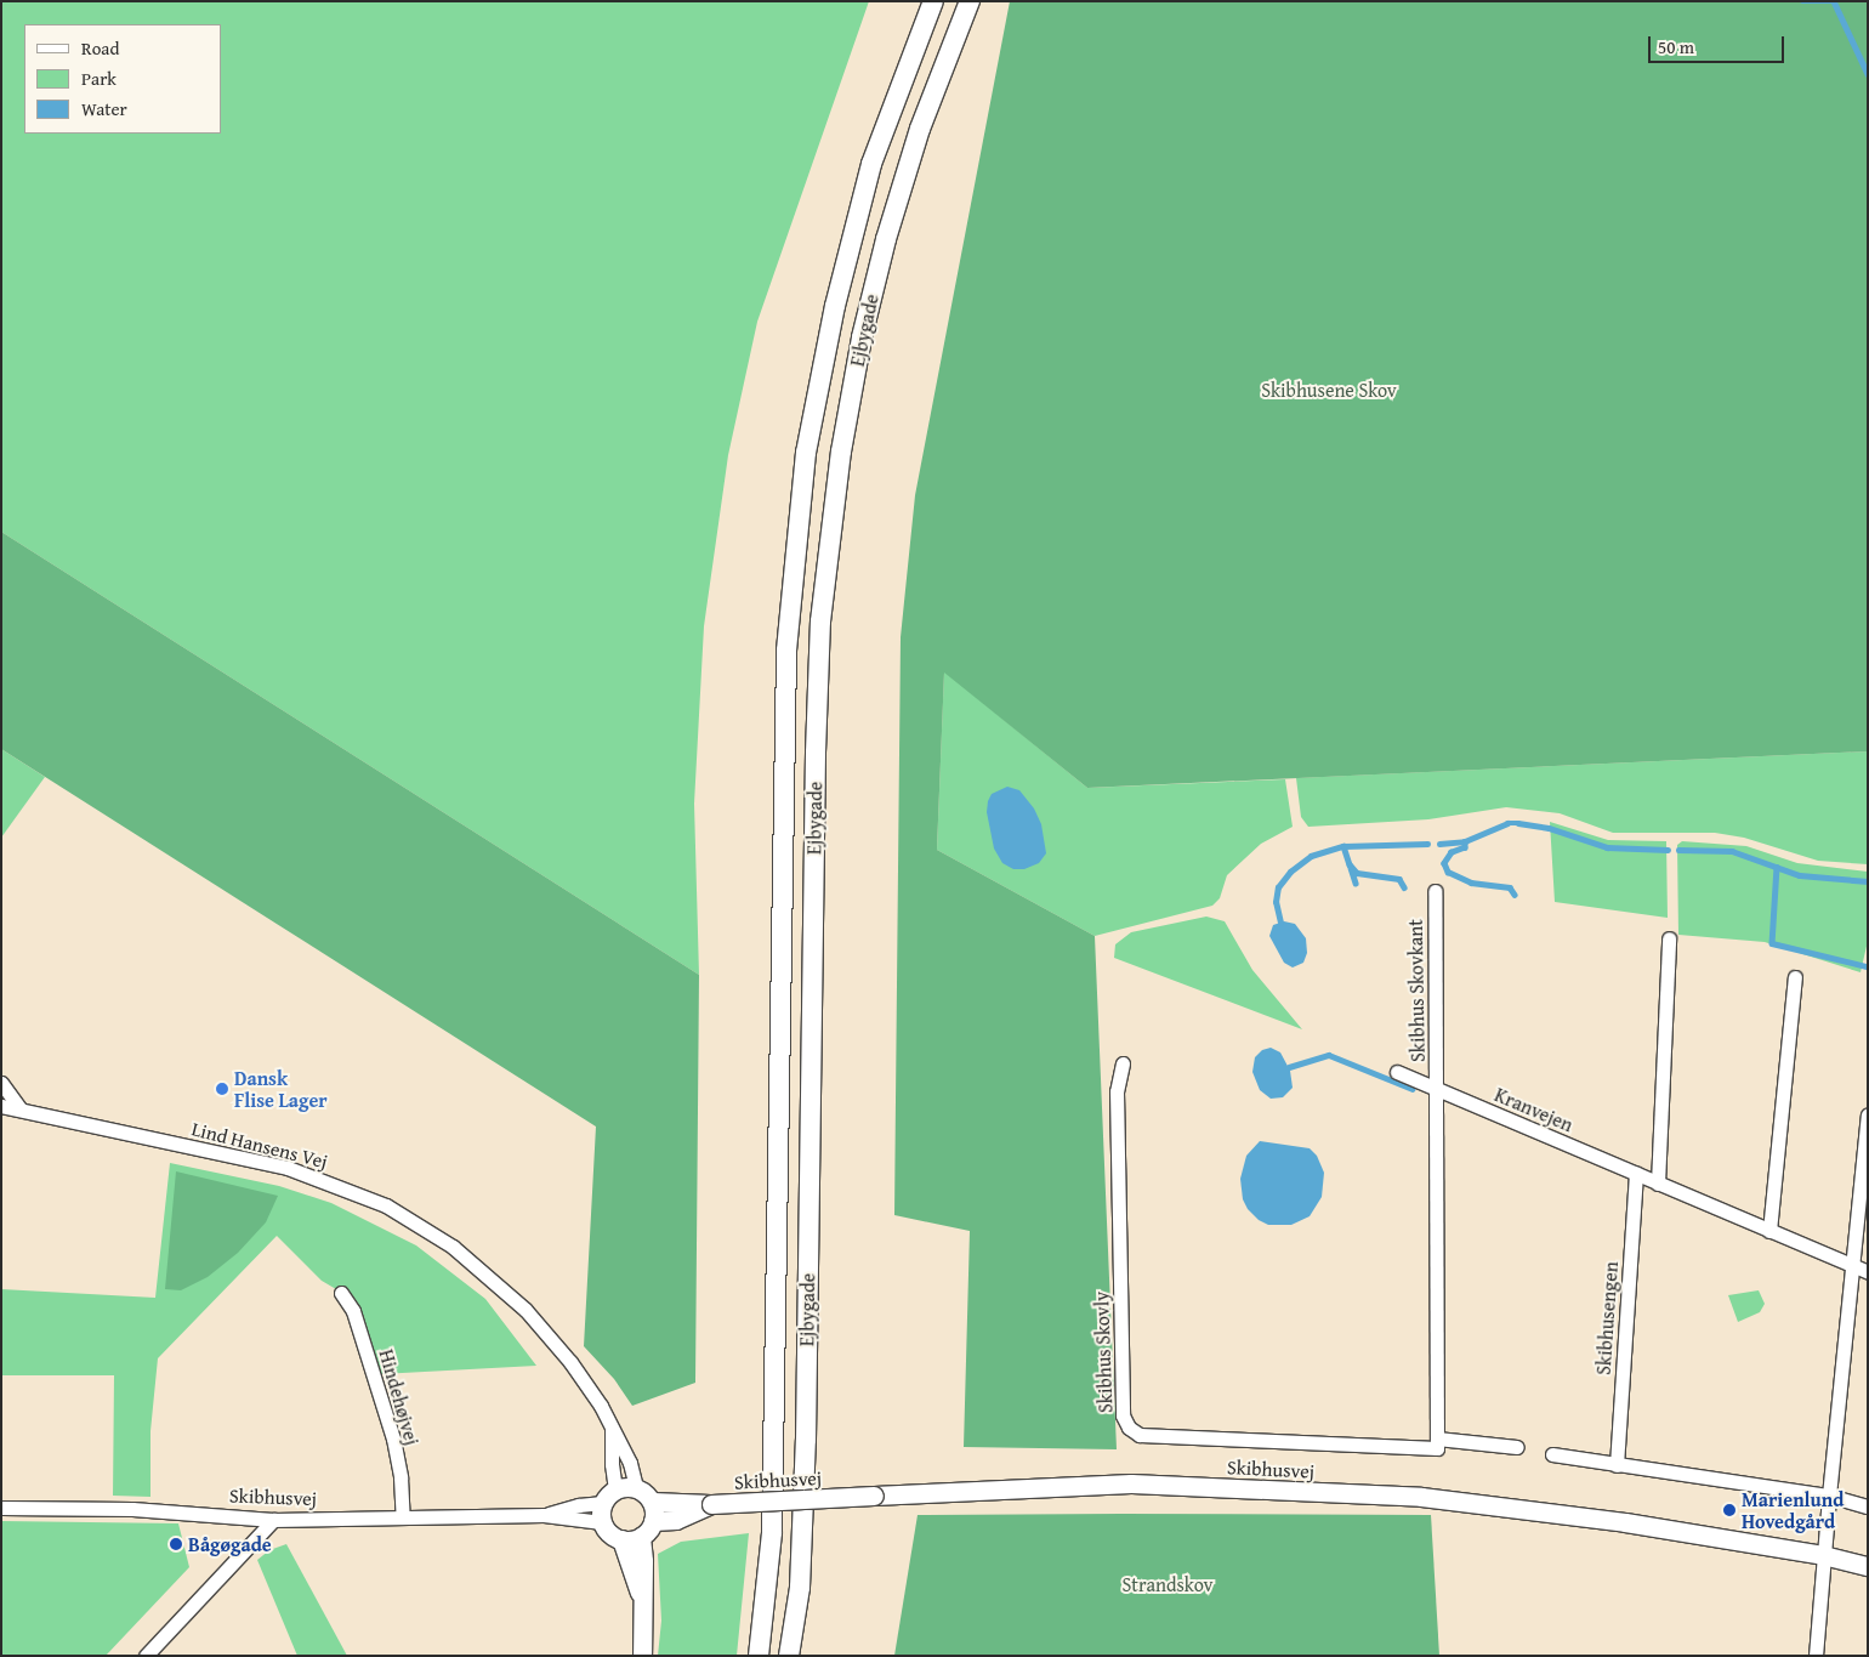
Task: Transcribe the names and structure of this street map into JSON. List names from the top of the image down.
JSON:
{
  "streets": {
    "main road": ["Ejbygade"],
    "street": [
      "Skibhus Skovkant",
      "Kranvejen",
      "Lind Hansens Vej",
      "Skibhusengen",
      "Skibhus Skovly",
      "Hindehøjvej",
      "Skibhusvej"
    ]
  },
  "crossings": [
    ["Skibhus Skovkant", "Kranvejen"],
    ["Kranvejen", "Skibhusengen"],
    ["Lind Hansens Vej", "Skibhusvej"],
    ["Hindehøjvej", "Skibhusvej"]
  ],
  "parks": ["Skibhusene Skov", "Strandskov"],
  "places": ["Dansk Flise Lager", "Marienlund Hovedgård", "Bågøgade"],
  "legend": ["Road", "Park", "Water"],
  "scale_bar": "50 m"
}
